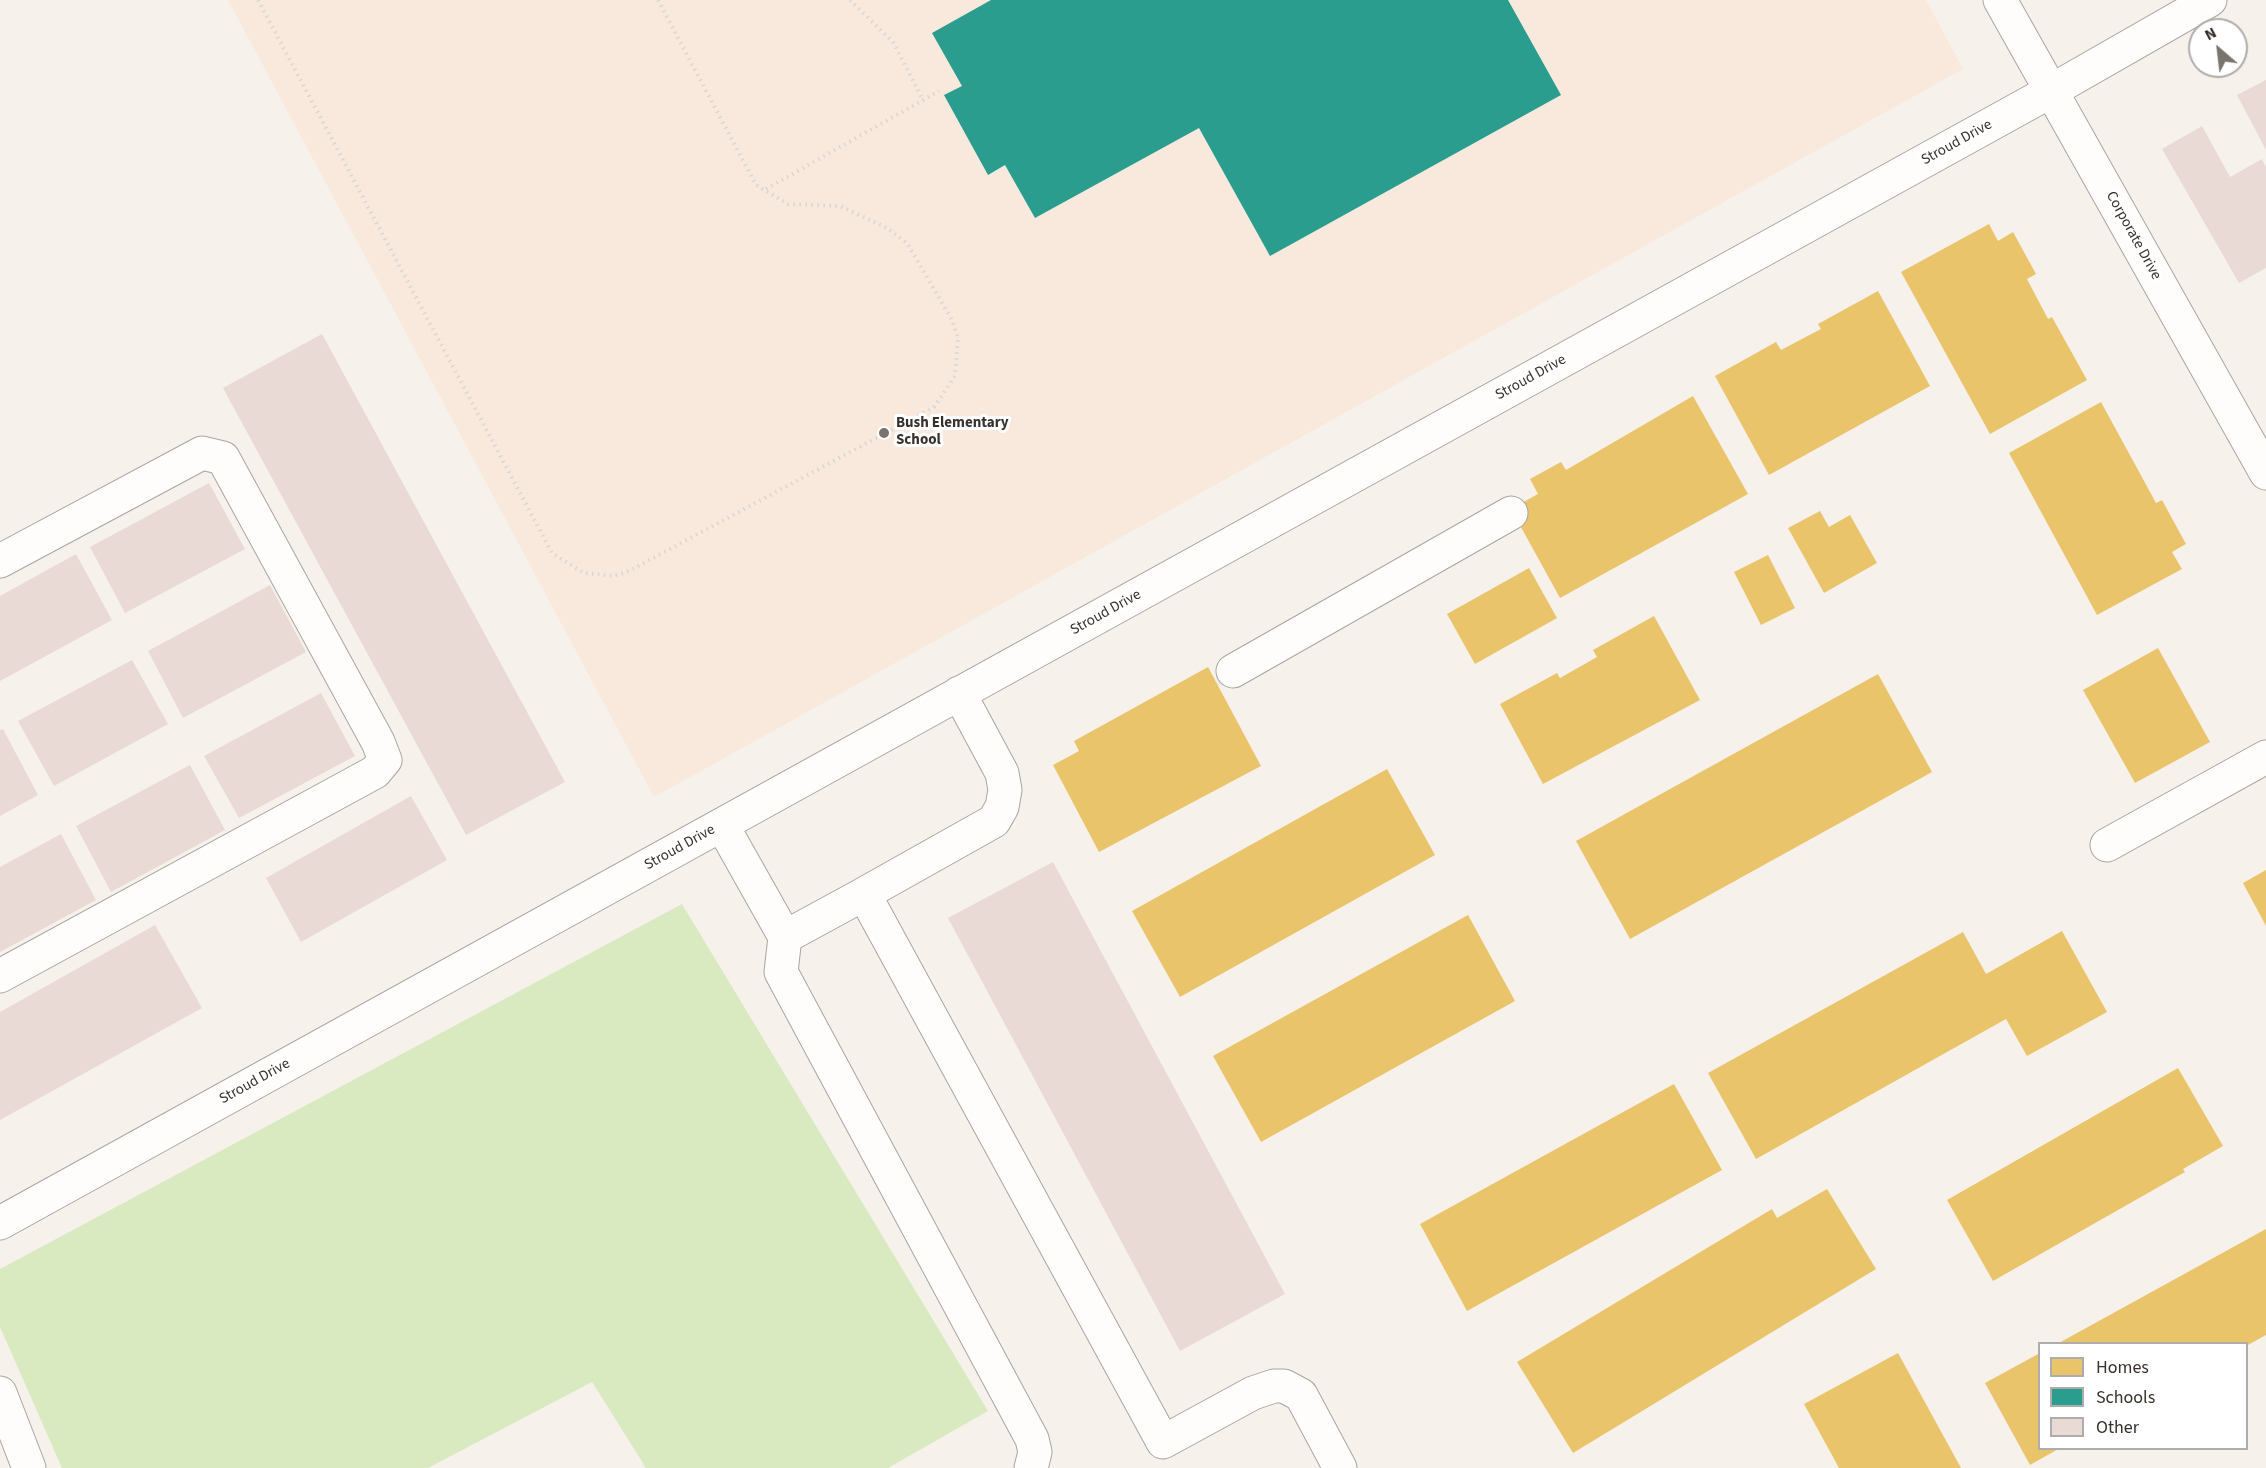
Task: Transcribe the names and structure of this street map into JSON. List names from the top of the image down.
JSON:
{
  "streets": {
    "street": ["Stroud Drive", "Corporate Drive"]
  },
  "crossings": [
    ["Stroud Drive", "Corporate Drive"]
  ],
  "places": ["Bush Elementary School"],
  "legend": ["Homes", "Schools", "Other"],
  "north": "top left"
}
